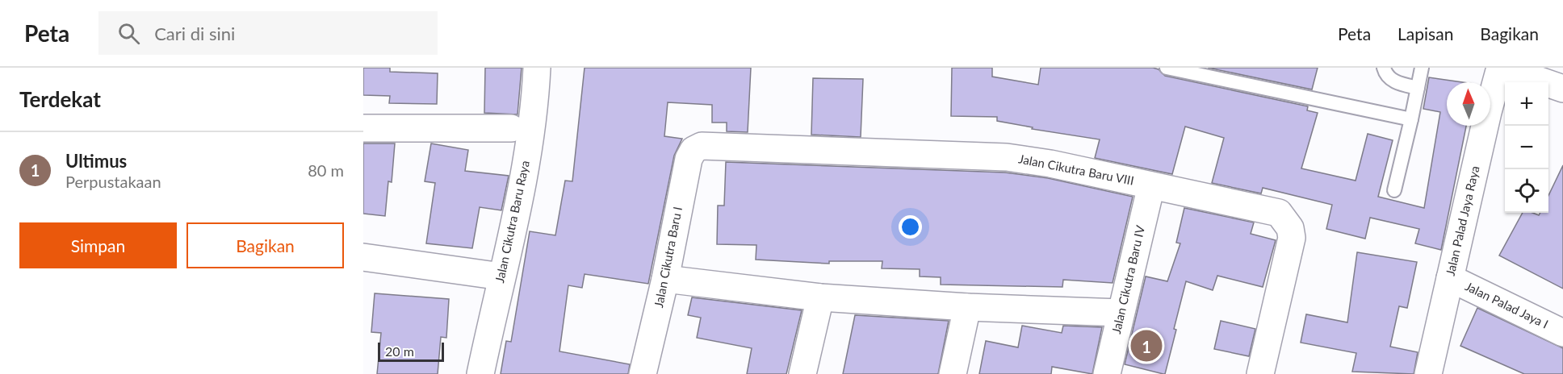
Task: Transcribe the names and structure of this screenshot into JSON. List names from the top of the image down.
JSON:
{
  "streets": {
    "street": [
      "Jalan Cikutra Baru VIII",
      "Jalan Palad Jaya Raya",
      "Jalan Cikutra Baru Raya",
      "Jalan Cikutra Baru I",
      "Jalan Cikutra Baru IV",
      "Jalan Palad Jaya I"
    ]
  },
  "crossings": [
    ["Jalan Cikutra Baru VIII", "Jalan Cikutra Baru I"],
    ["Jalan Cikutra Baru VIII", "Jalan Cikutra Baru IV"],
    ["Jalan Palad Jaya Raya", "Jalan Palad Jaya I"]
  ],
  "scale_bar": "20 m",
  "north": "top",
  "page": {
    "header": "Peta",
    "search": "Cari di sini",
    "nav": ["Peta", "Lapisan", "Bagikan"],
    "heading": "Terdekat",
    "map_buttons": ["+", "−"],
    "list": [
      {
        "mark": "1",
        "name": "Ultimus",
        "note": "Perpustakaan",
        "value": "80 m"
      }
    ],
    "buttons": ["Simpan", "Bagikan"],
    "pins": "1",
    "scale": "20 m"
  }
}
